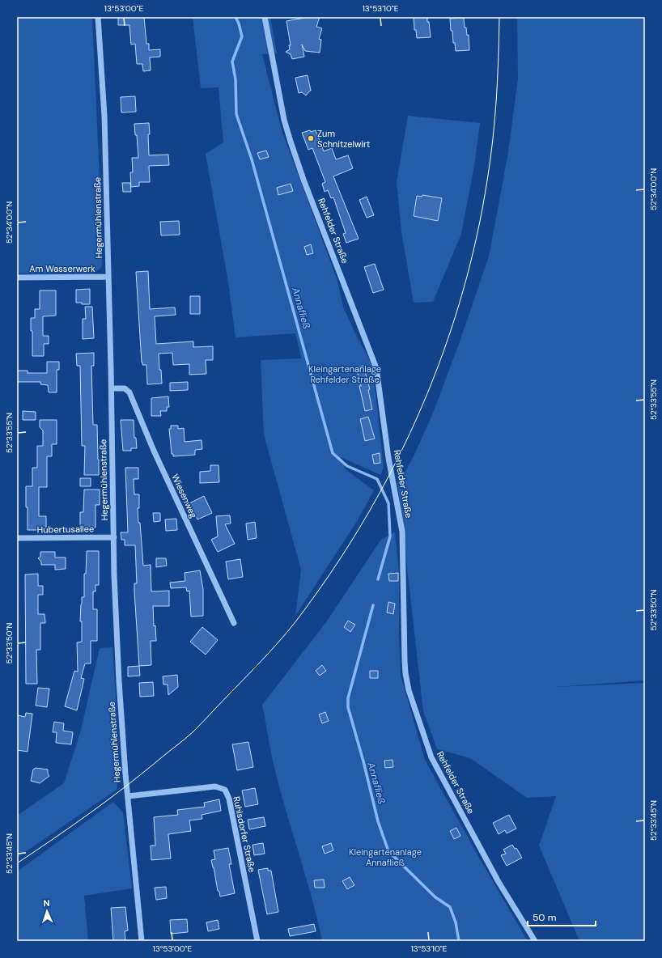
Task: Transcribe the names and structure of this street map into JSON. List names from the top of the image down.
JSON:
{
  "streets": {
    "street": [
      "Hegermühlenstraße",
      "Rehfelder Straße",
      "Am Wasserwerk",
      "Wiesenweg",
      "Hubertusallee",
      "Ruhlsdorfer Straße"
    ]
  },
  "crossings": [
    ["Hegermühlenstraße", "Am Wasserwerk"],
    ["Hegermühlenstraße", "Wiesenweg"],
    ["Hegermühlenstraße", "Hubertusallee"],
    ["Hegermühlenstraße", "Ruhlsdorfer Straße"]
  ],
  "water": ["Annafließ"],
  "parks": ["Kleingartenanlage Rehfelder Straße", "Kleingartenanlage Annafließ"],
  "places": ["Zum Schnitzelwirt"],
  "scale_bar": "50 m",
  "north": "top",
  "coordinates": [
    "13°53'00\"E",
    "13°53'10\"E",
    "52°34'00\"N",
    "52°33'55\"N",
    "52°33'50\"N",
    "52°33'45\"N"
  ]
}
